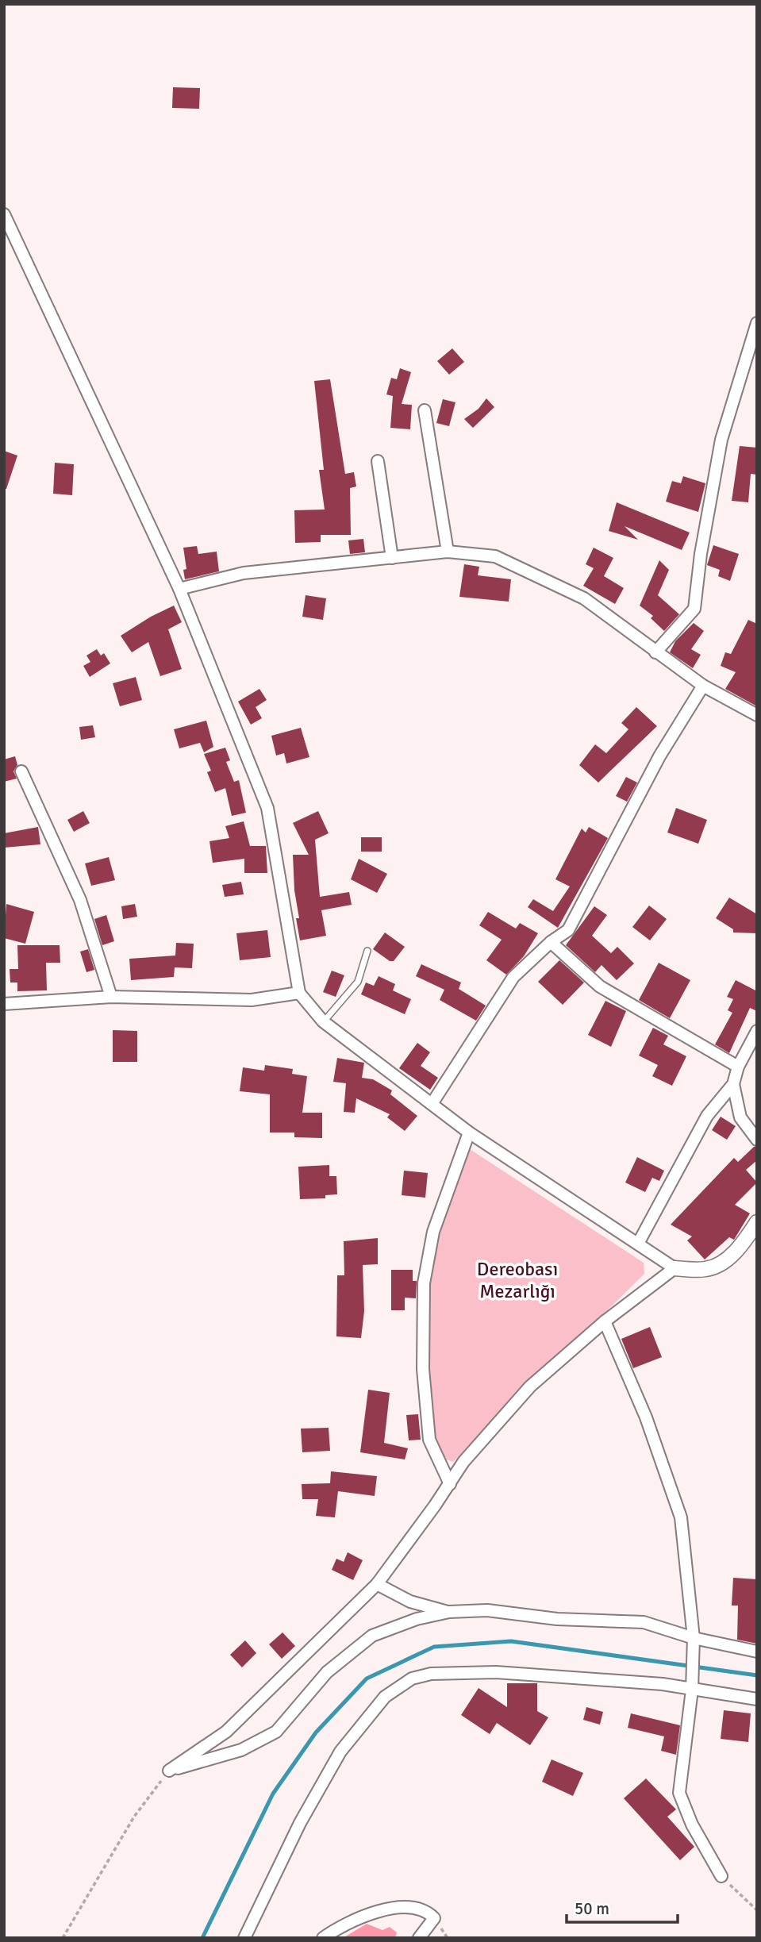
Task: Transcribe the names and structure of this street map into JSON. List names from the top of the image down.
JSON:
{
  "parks": ["Dereobası Mezarlığı"],
  "scale_bar": "50 m"
}
